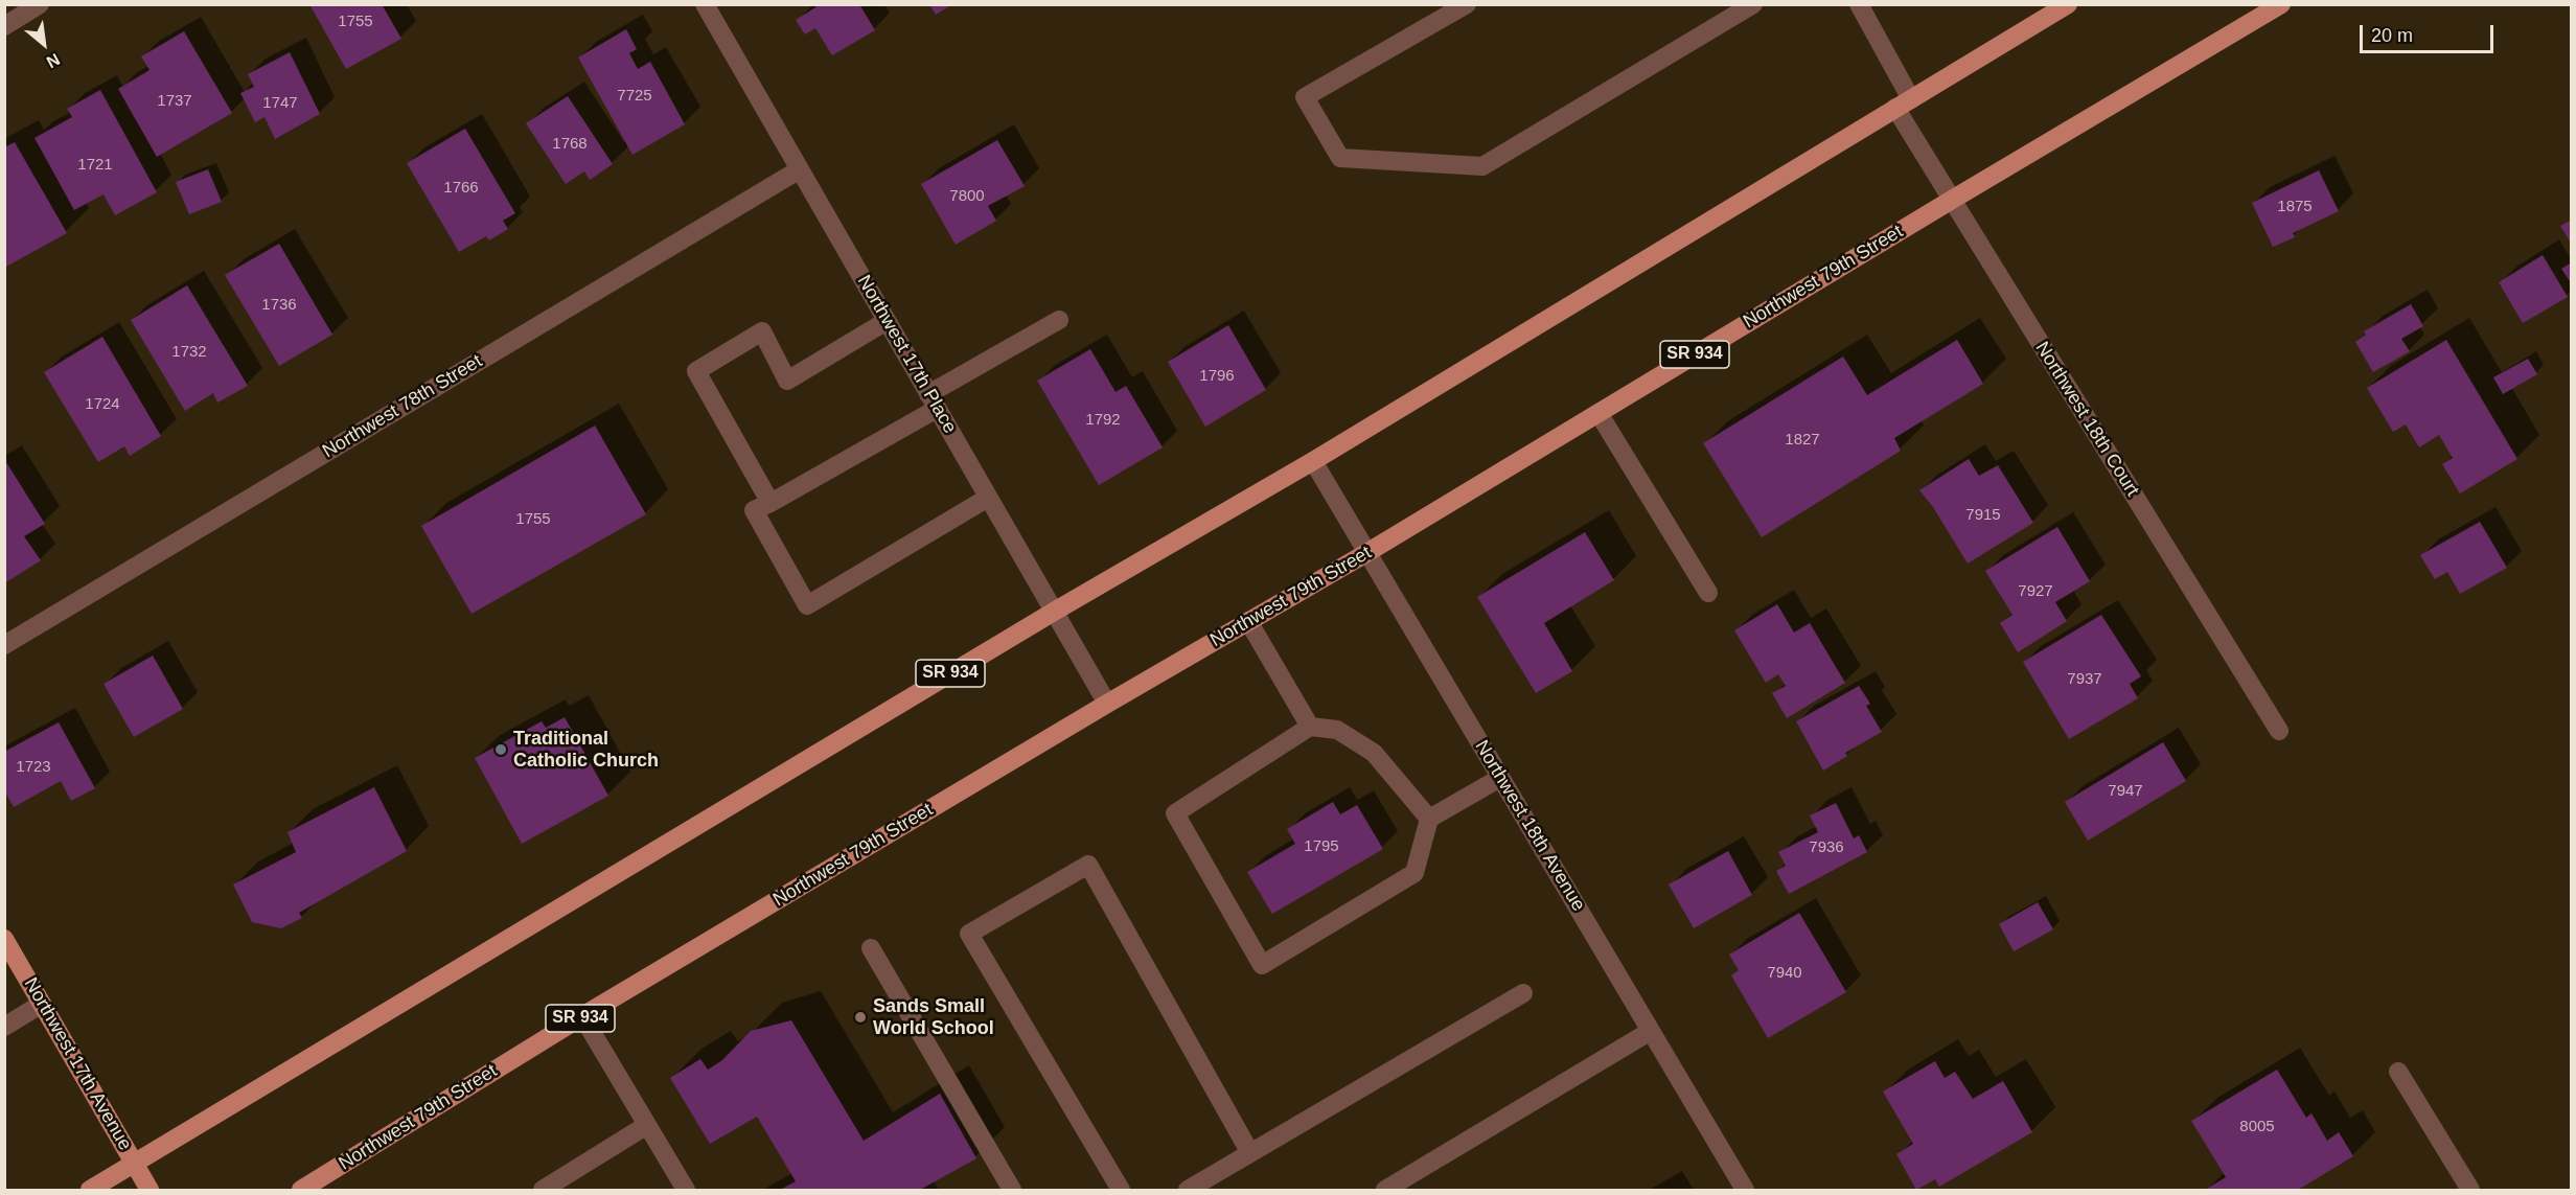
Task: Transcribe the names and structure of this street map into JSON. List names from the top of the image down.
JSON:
{
  "streets": {
    "main road": ["Northwest 79th Street", "SR 934", "Northwest 17th Avenue"],
    "street": [
      "Northwest 17th Place",
      "Northwest 78th Street",
      "Northwest 18th Court",
      "Northwest 18th Avenue"
    ]
  },
  "crossings": [
    ["Northwest 79th Street", "Northwest 17th Place"],
    ["Northwest 79th Street", "Northwest 18th Court"],
    ["Northwest 79th Street", "Northwest 18th Avenue"],
    ["Northwest 17th Place", "SR 934"],
    ["Northwest 17th Place", "Northwest 78th Street"],
    ["SR 934", "Northwest 18th Court"],
    ["SR 934", "Northwest 18th Avenue"],
    ["SR 934", "Northwest 17th Avenue"]
  ],
  "places": ["Traditional Catholic Church", "Sands Small World School"],
  "house_numbers": [
    "1755",
    "7725",
    "1737",
    "1747",
    "1768",
    "1721",
    "1766",
    "7800",
    "1875",
    "1736",
    "1732",
    "1796",
    "1724",
    "1792",
    "1827",
    "7915",
    "1755",
    "7927",
    "7937",
    "1723",
    "7947",
    "1795",
    "7936",
    "7940",
    "8005"
  ],
  "scale_bar": "20 m",
  "north": "bottom right"
}
